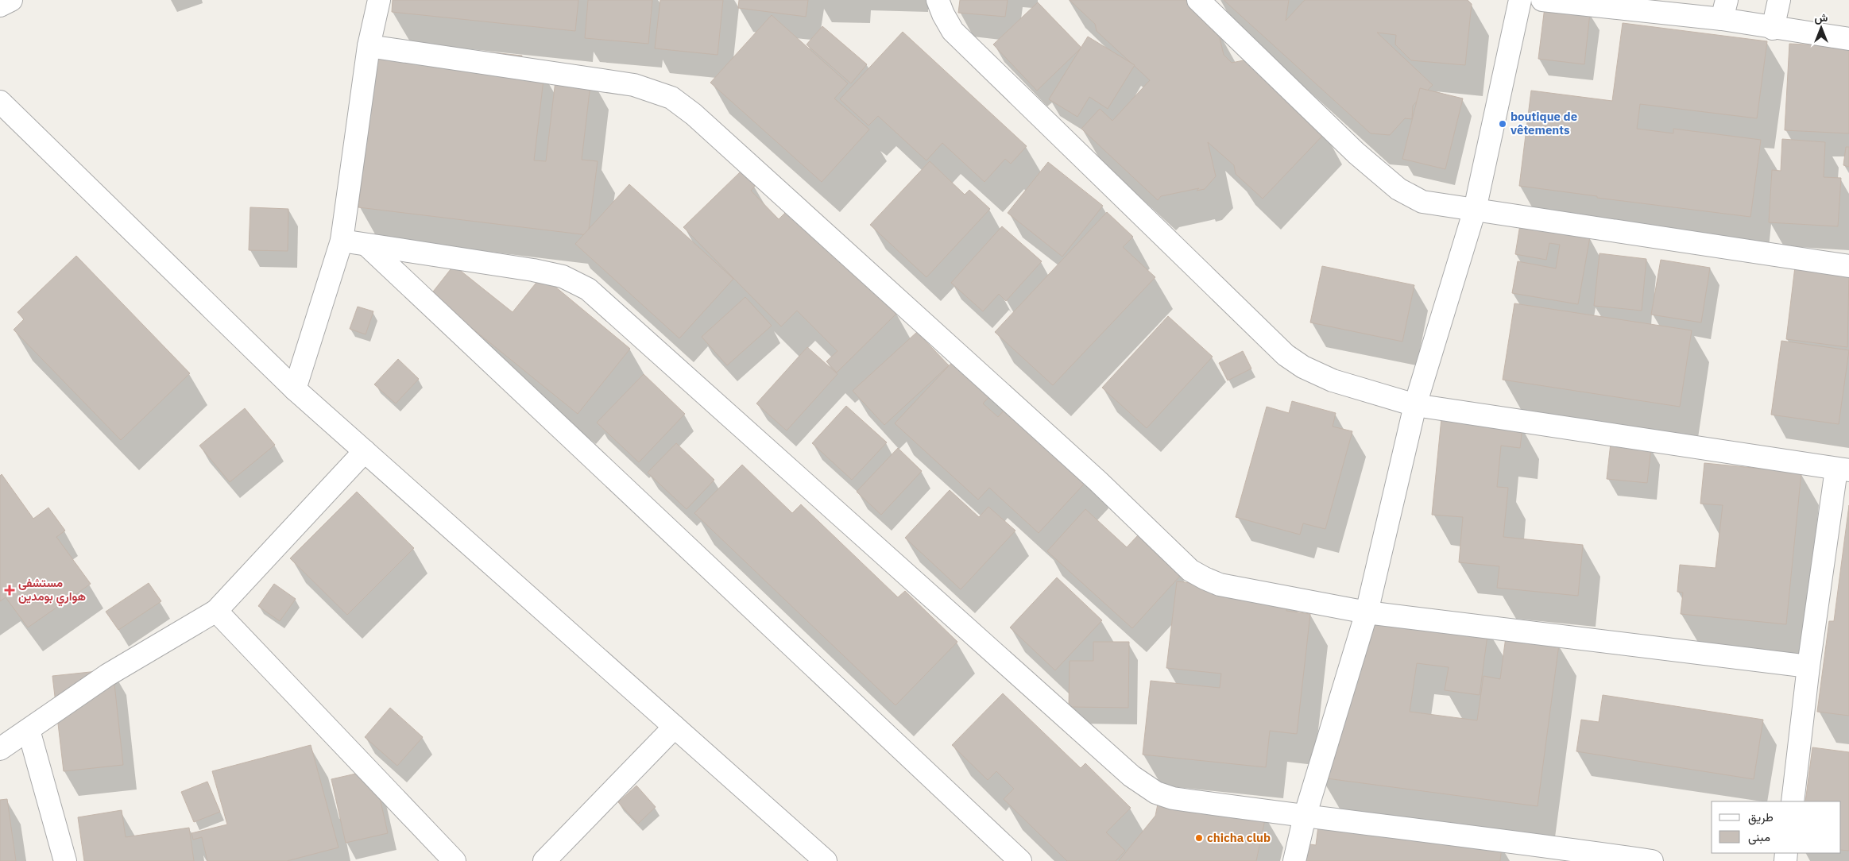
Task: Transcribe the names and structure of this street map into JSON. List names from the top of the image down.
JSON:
{
  "places": {
    "other": ["boutique de vêtements", "chicha club"],
    "health": ["مستشفى هواري بومدين"]
  },
  "legend": ["طريق", "مبنى"],
  "north": "top"
}
